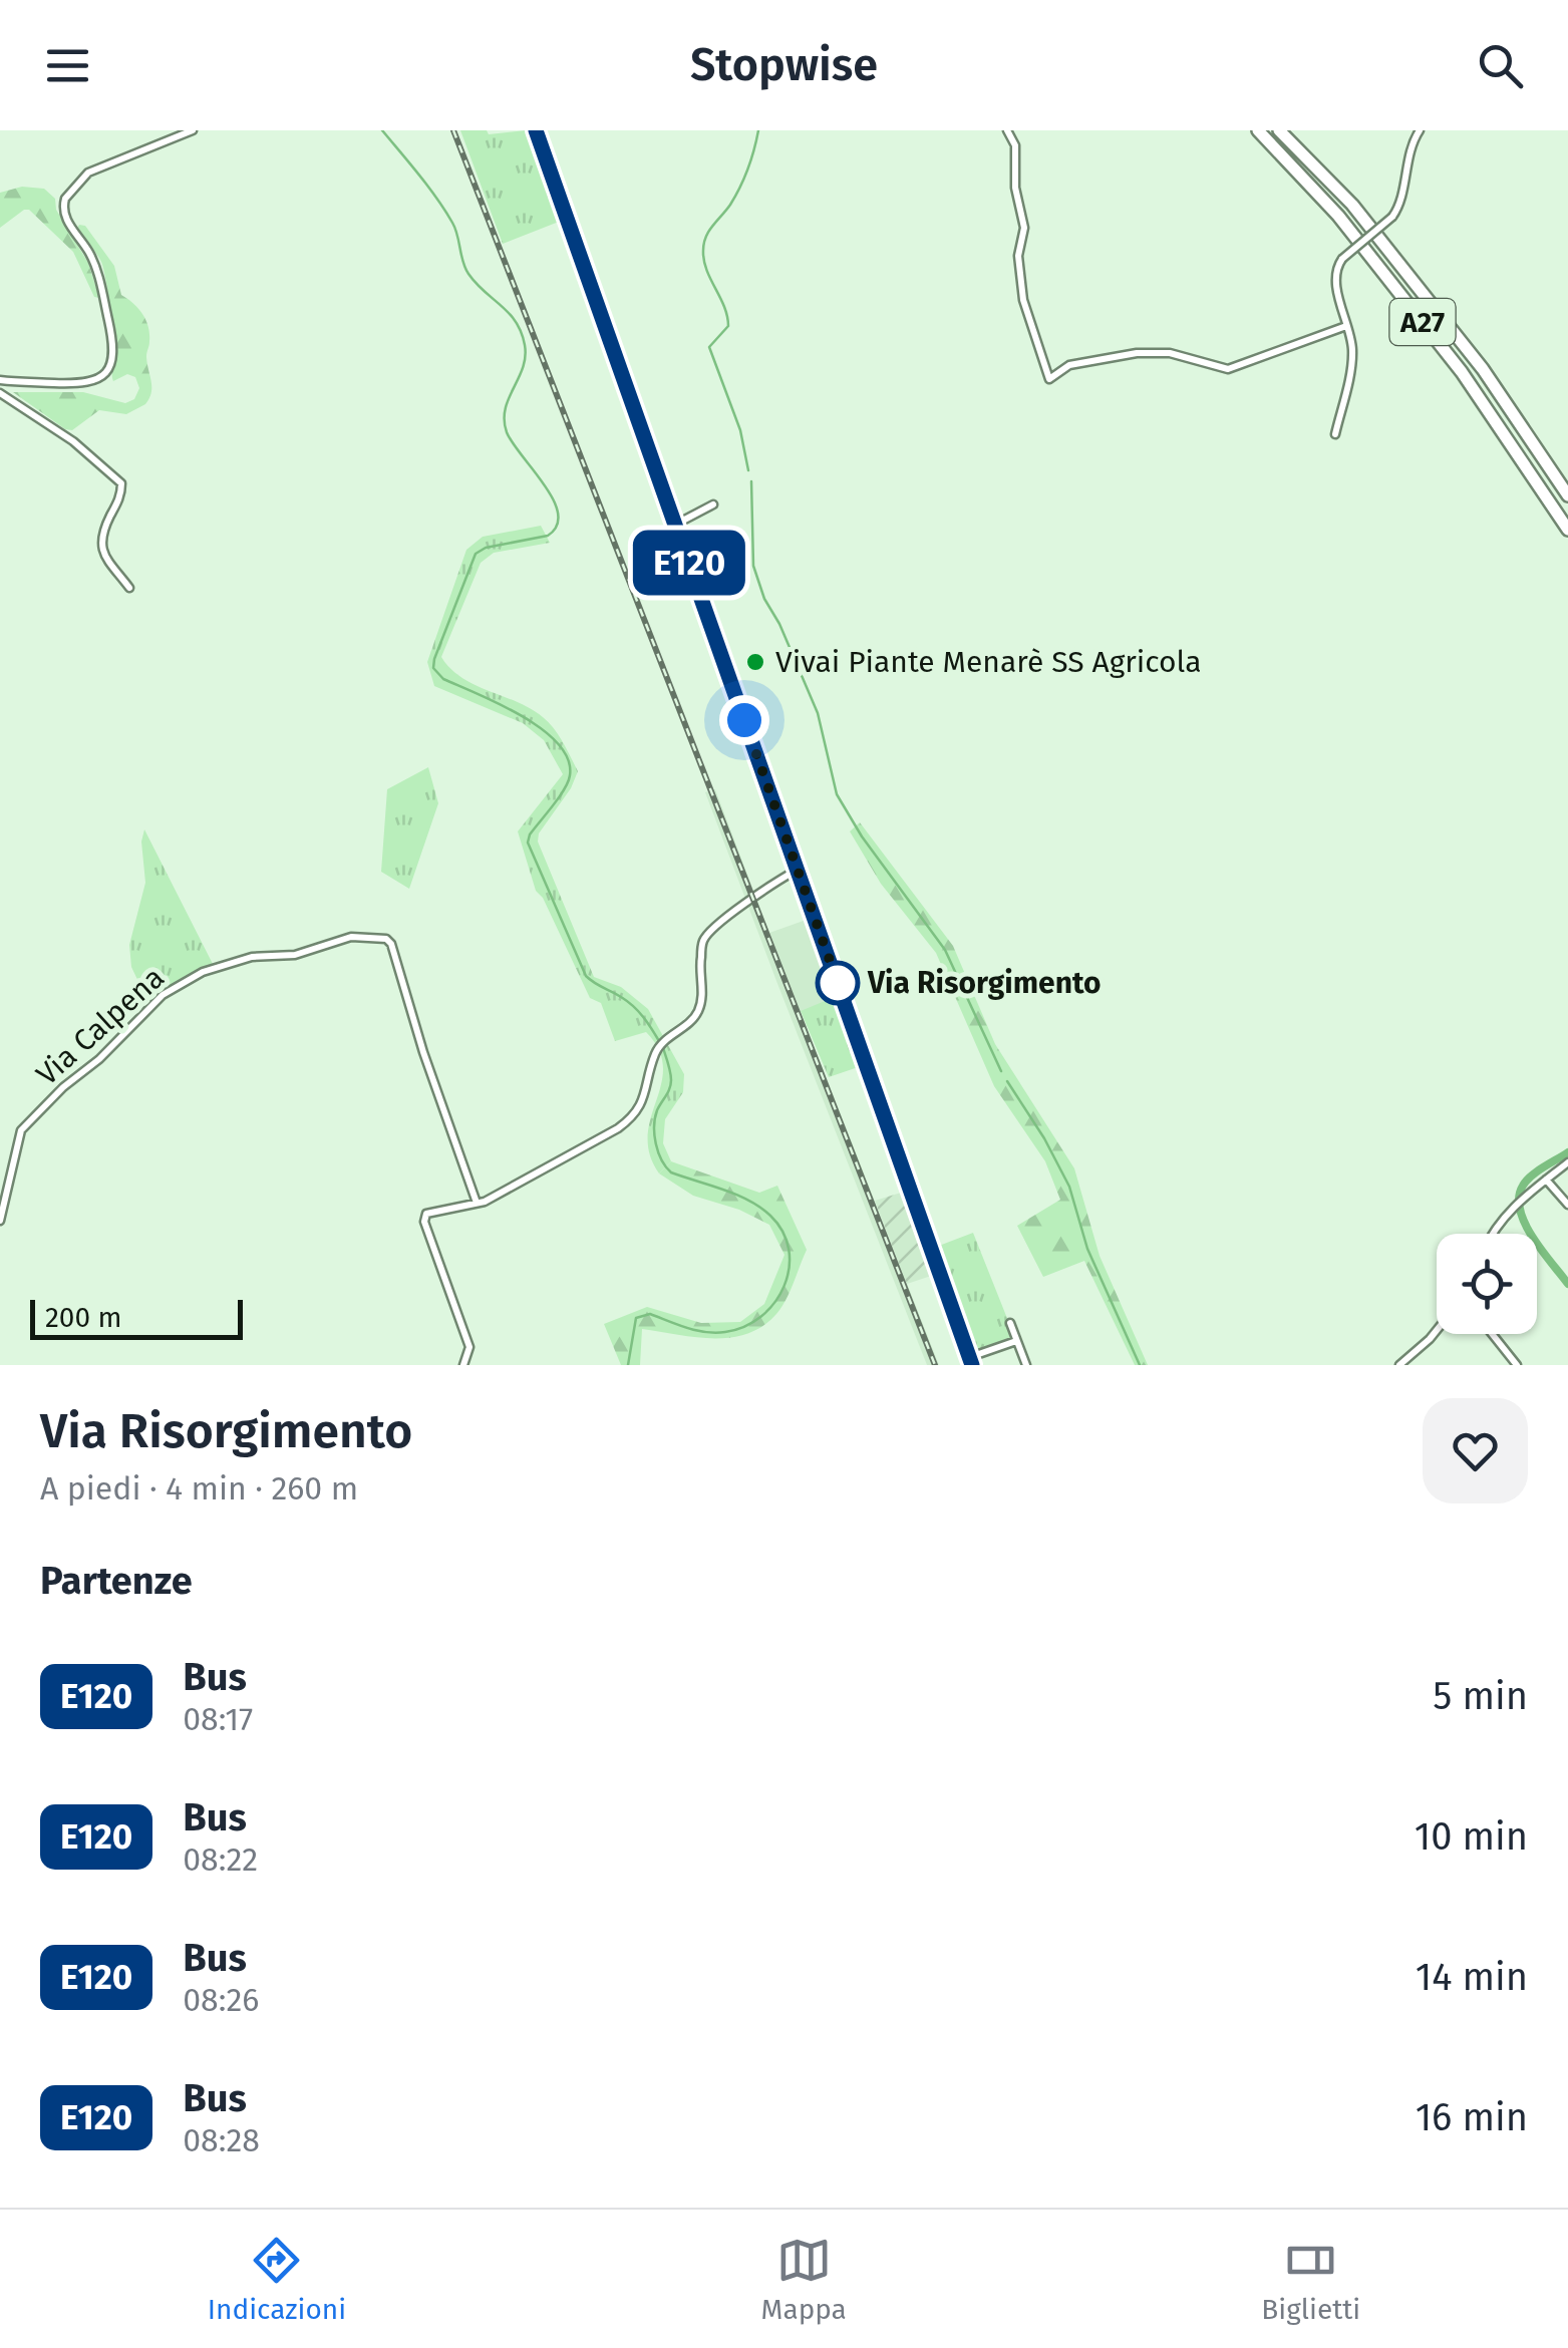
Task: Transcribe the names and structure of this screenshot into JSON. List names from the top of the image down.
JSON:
{
  "streets": {
    "highway": ["A27"],
    "street": ["Via Calpena"]
  },
  "places": ["Vivai Piante Menarè SS Agricola", "Via Risorgimento"],
  "lines": ["bus line E120"],
  "scale_bar": "200 m",
  "page": {
    "header": "Stopwise",
    "on_map": "E120",
    "scale": "200 m",
    "heading": [
      ["Via Risorgimento", "A piedi · 4 min · 260 m"],
      "Partenze"
    ],
    "list": [
      {
        "mark": "E120",
        "name": "Bus",
        "note": "08:17",
        "value": "5 min"
      },
      {
        "mark": "E120",
        "name": "Bus",
        "note": "08:22",
        "value": "10 min"
      },
      {
        "mark": "E120",
        "name": "Bus",
        "note": "08:26",
        "value": "14 min"
      },
      {
        "mark": "E120",
        "name": "Bus",
        "note": "08:28",
        "value": "16 min"
      }
    ],
    "tabs": ["Indicazioni", "Mappa", "Biglietti"]
  }
}
